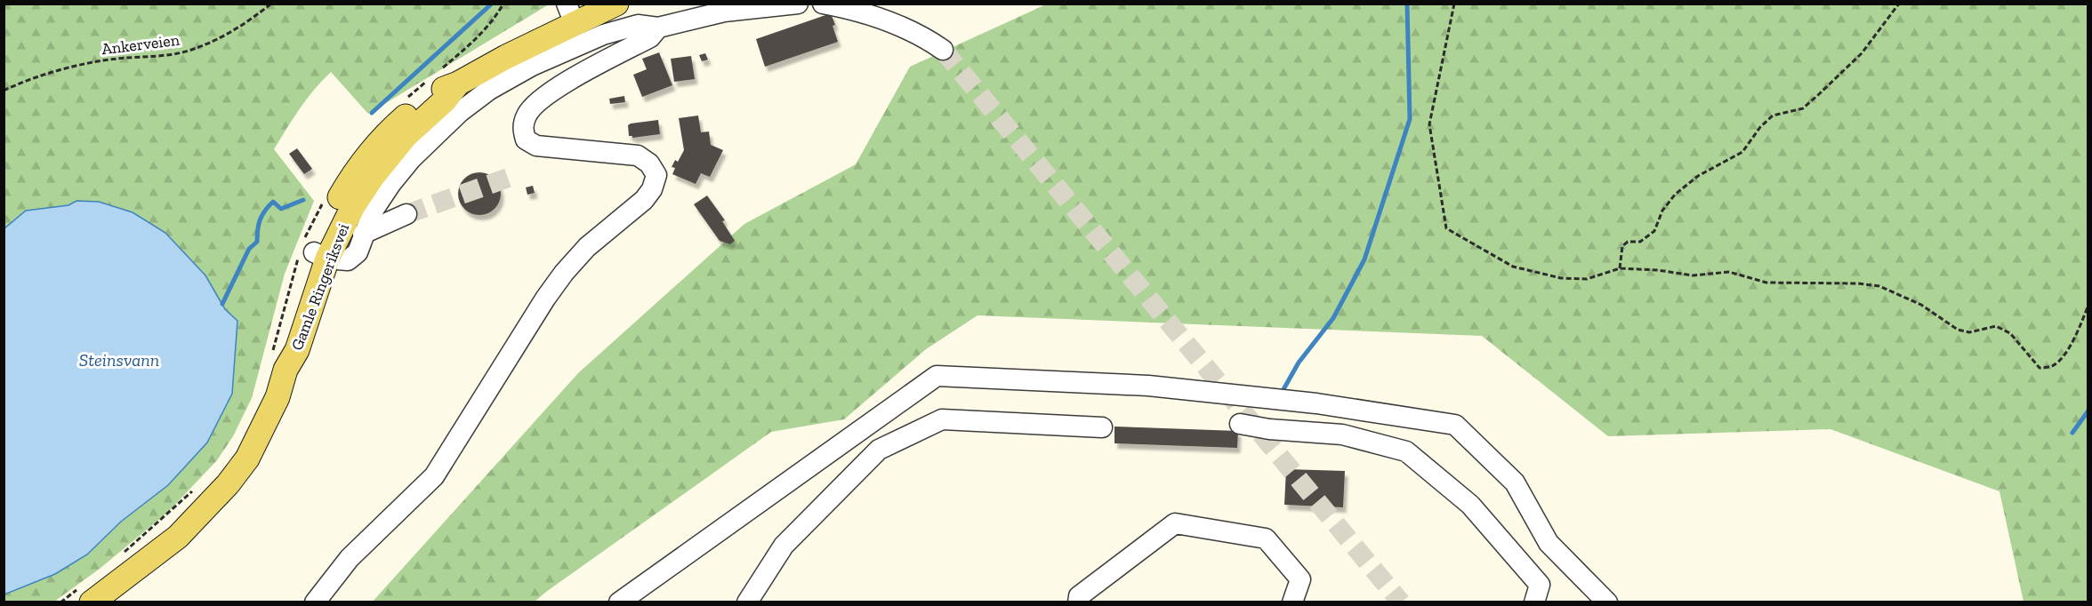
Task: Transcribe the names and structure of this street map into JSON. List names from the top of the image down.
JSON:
{
  "streets": {
    "main road": ["Gamle Ringeriksvei"],
    "path": ["Ankerveien"]
  },
  "water": ["Steinsvann"]
}
